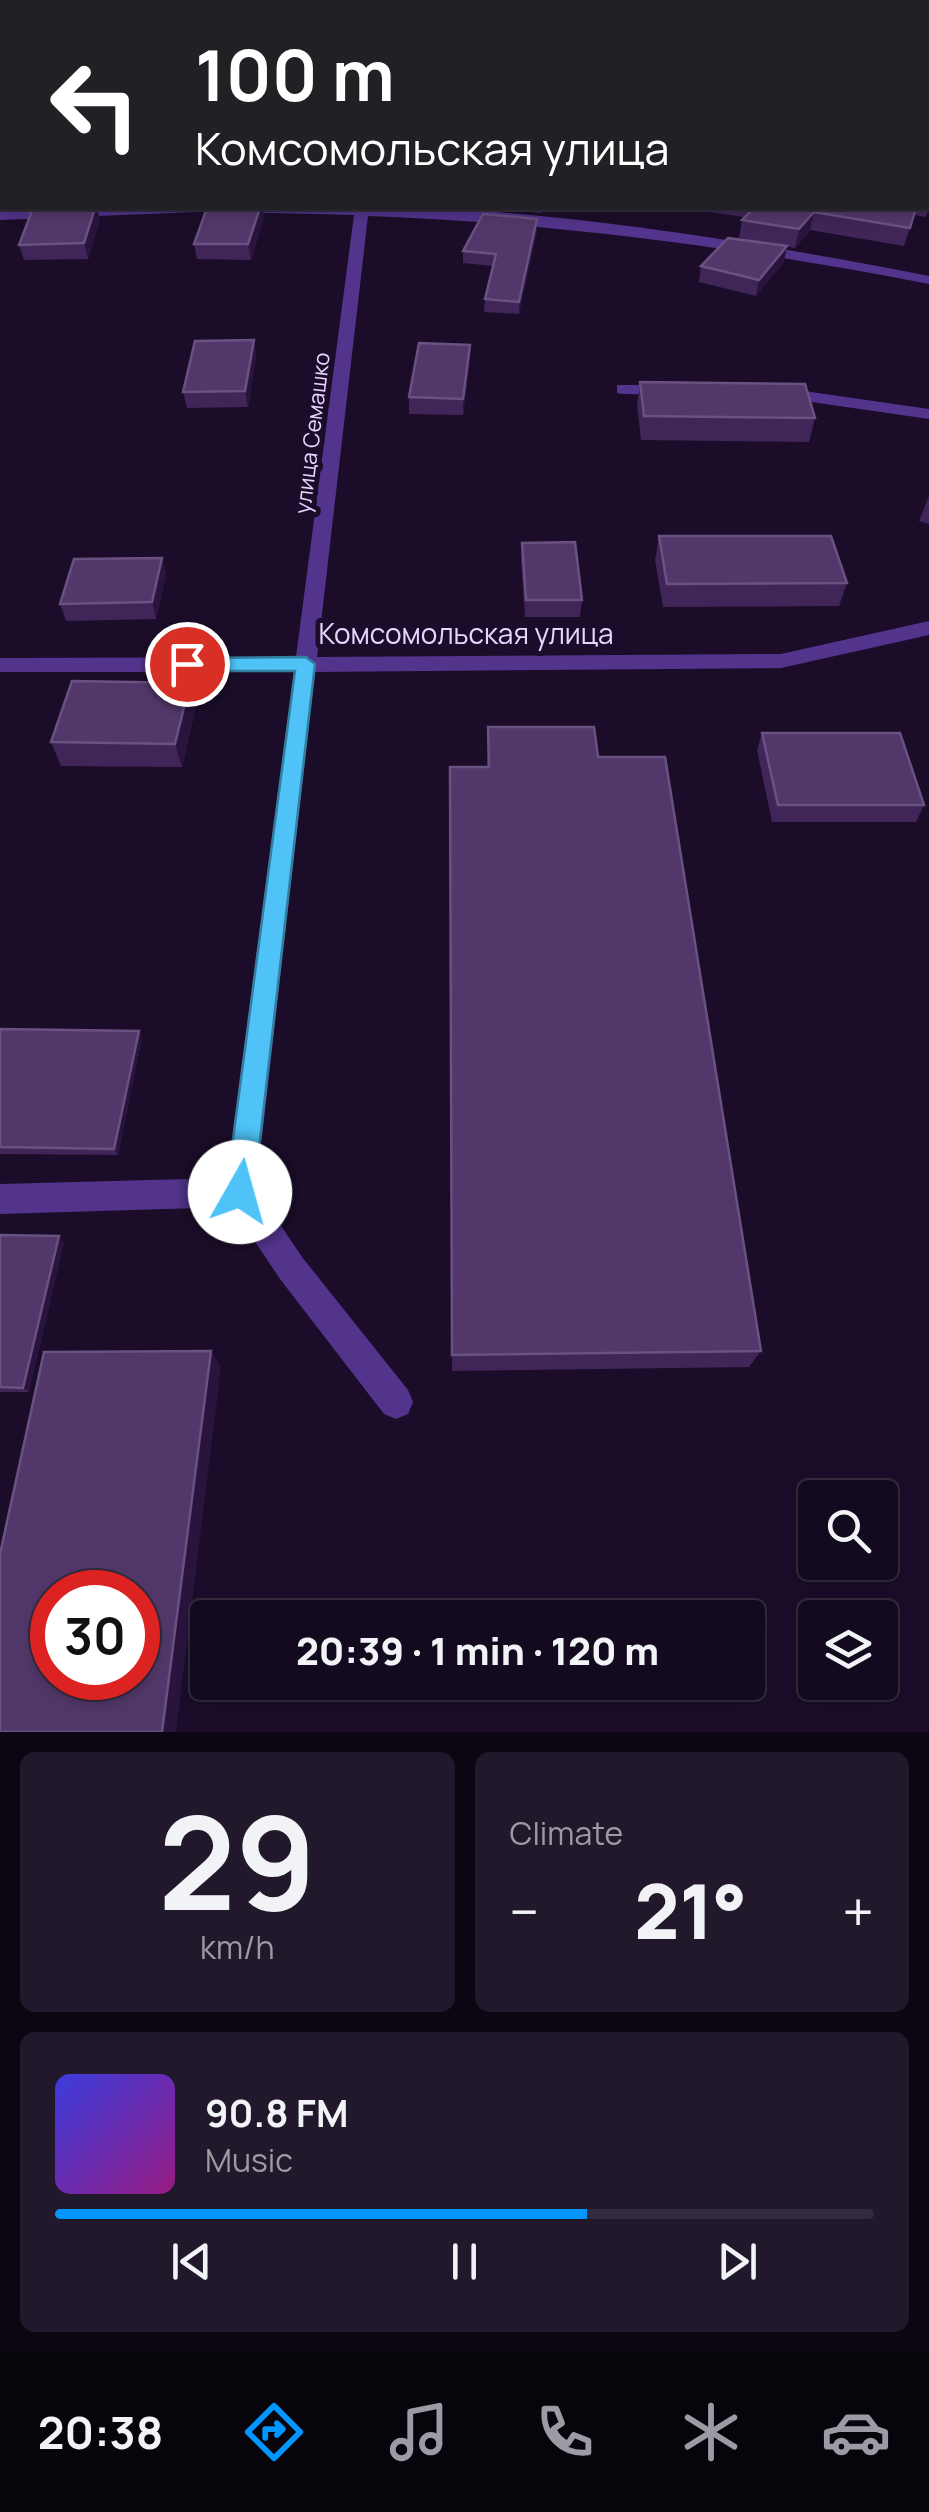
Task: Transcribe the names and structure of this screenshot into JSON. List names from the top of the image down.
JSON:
{
  "streets": {
    "street": ["улица Семашко", "Комсомольская улица"]
  },
  "crossings": [
    ["улица Семашко", "Комсомольская улица"]
  ],
  "page": {
    "turn": ["100 m", "Комсомольская улица"],
    "limit": "30",
    "trip": "20:39 · 1 min · 120 m",
    "tile": [
      ["29", "km/h"],
      "Climate"
    ],
    "heat": ["−", "21°", "+"],
    "song": ["90.8 FM", "Music"],
    "tabs": "20:38"
  }
}
